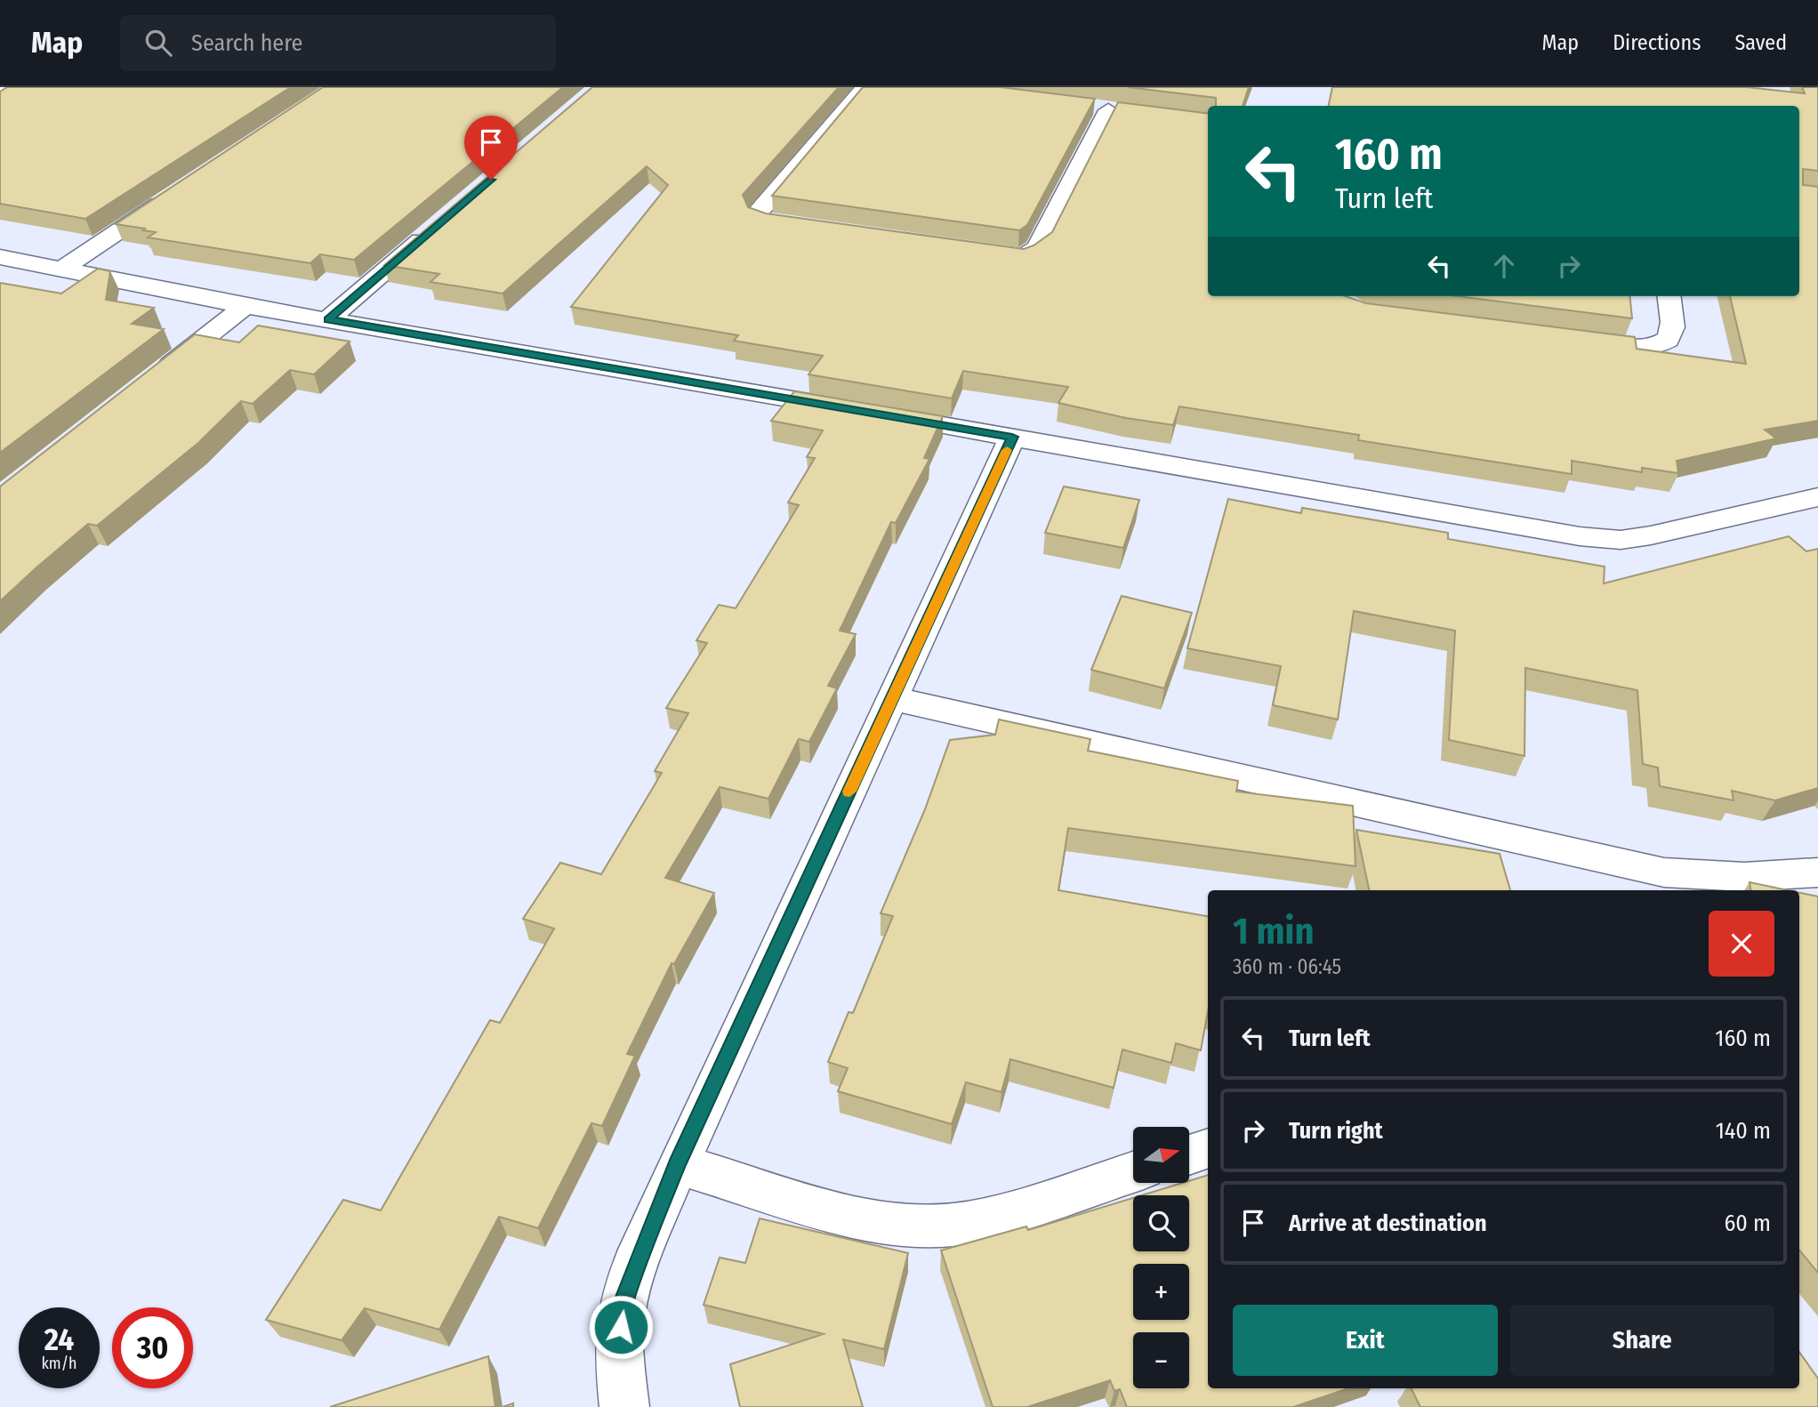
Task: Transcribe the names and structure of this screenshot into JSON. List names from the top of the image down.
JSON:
{
  "north": "right",
  "page": {
    "header": "Map",
    "search": "Search here",
    "nav": ["Map", "Directions", "Saved"],
    "turn": ["160 m", "Turn left"],
    "heading": ["1 min", "360 m · 06:45"],
    "list": [
      {
        "name": "Turn left",
        "value": "160 m"
      },
      {
        "name": "Turn right",
        "value": "140 m"
      },
      {
        "name": "Arrive at destination",
        "value": "60 m"
      }
    ],
    "map_buttons": ["+", "−"],
    "buttons": ["Exit", "Share"],
    "speed": "24 km/h",
    "limit": "30"
  }
}
